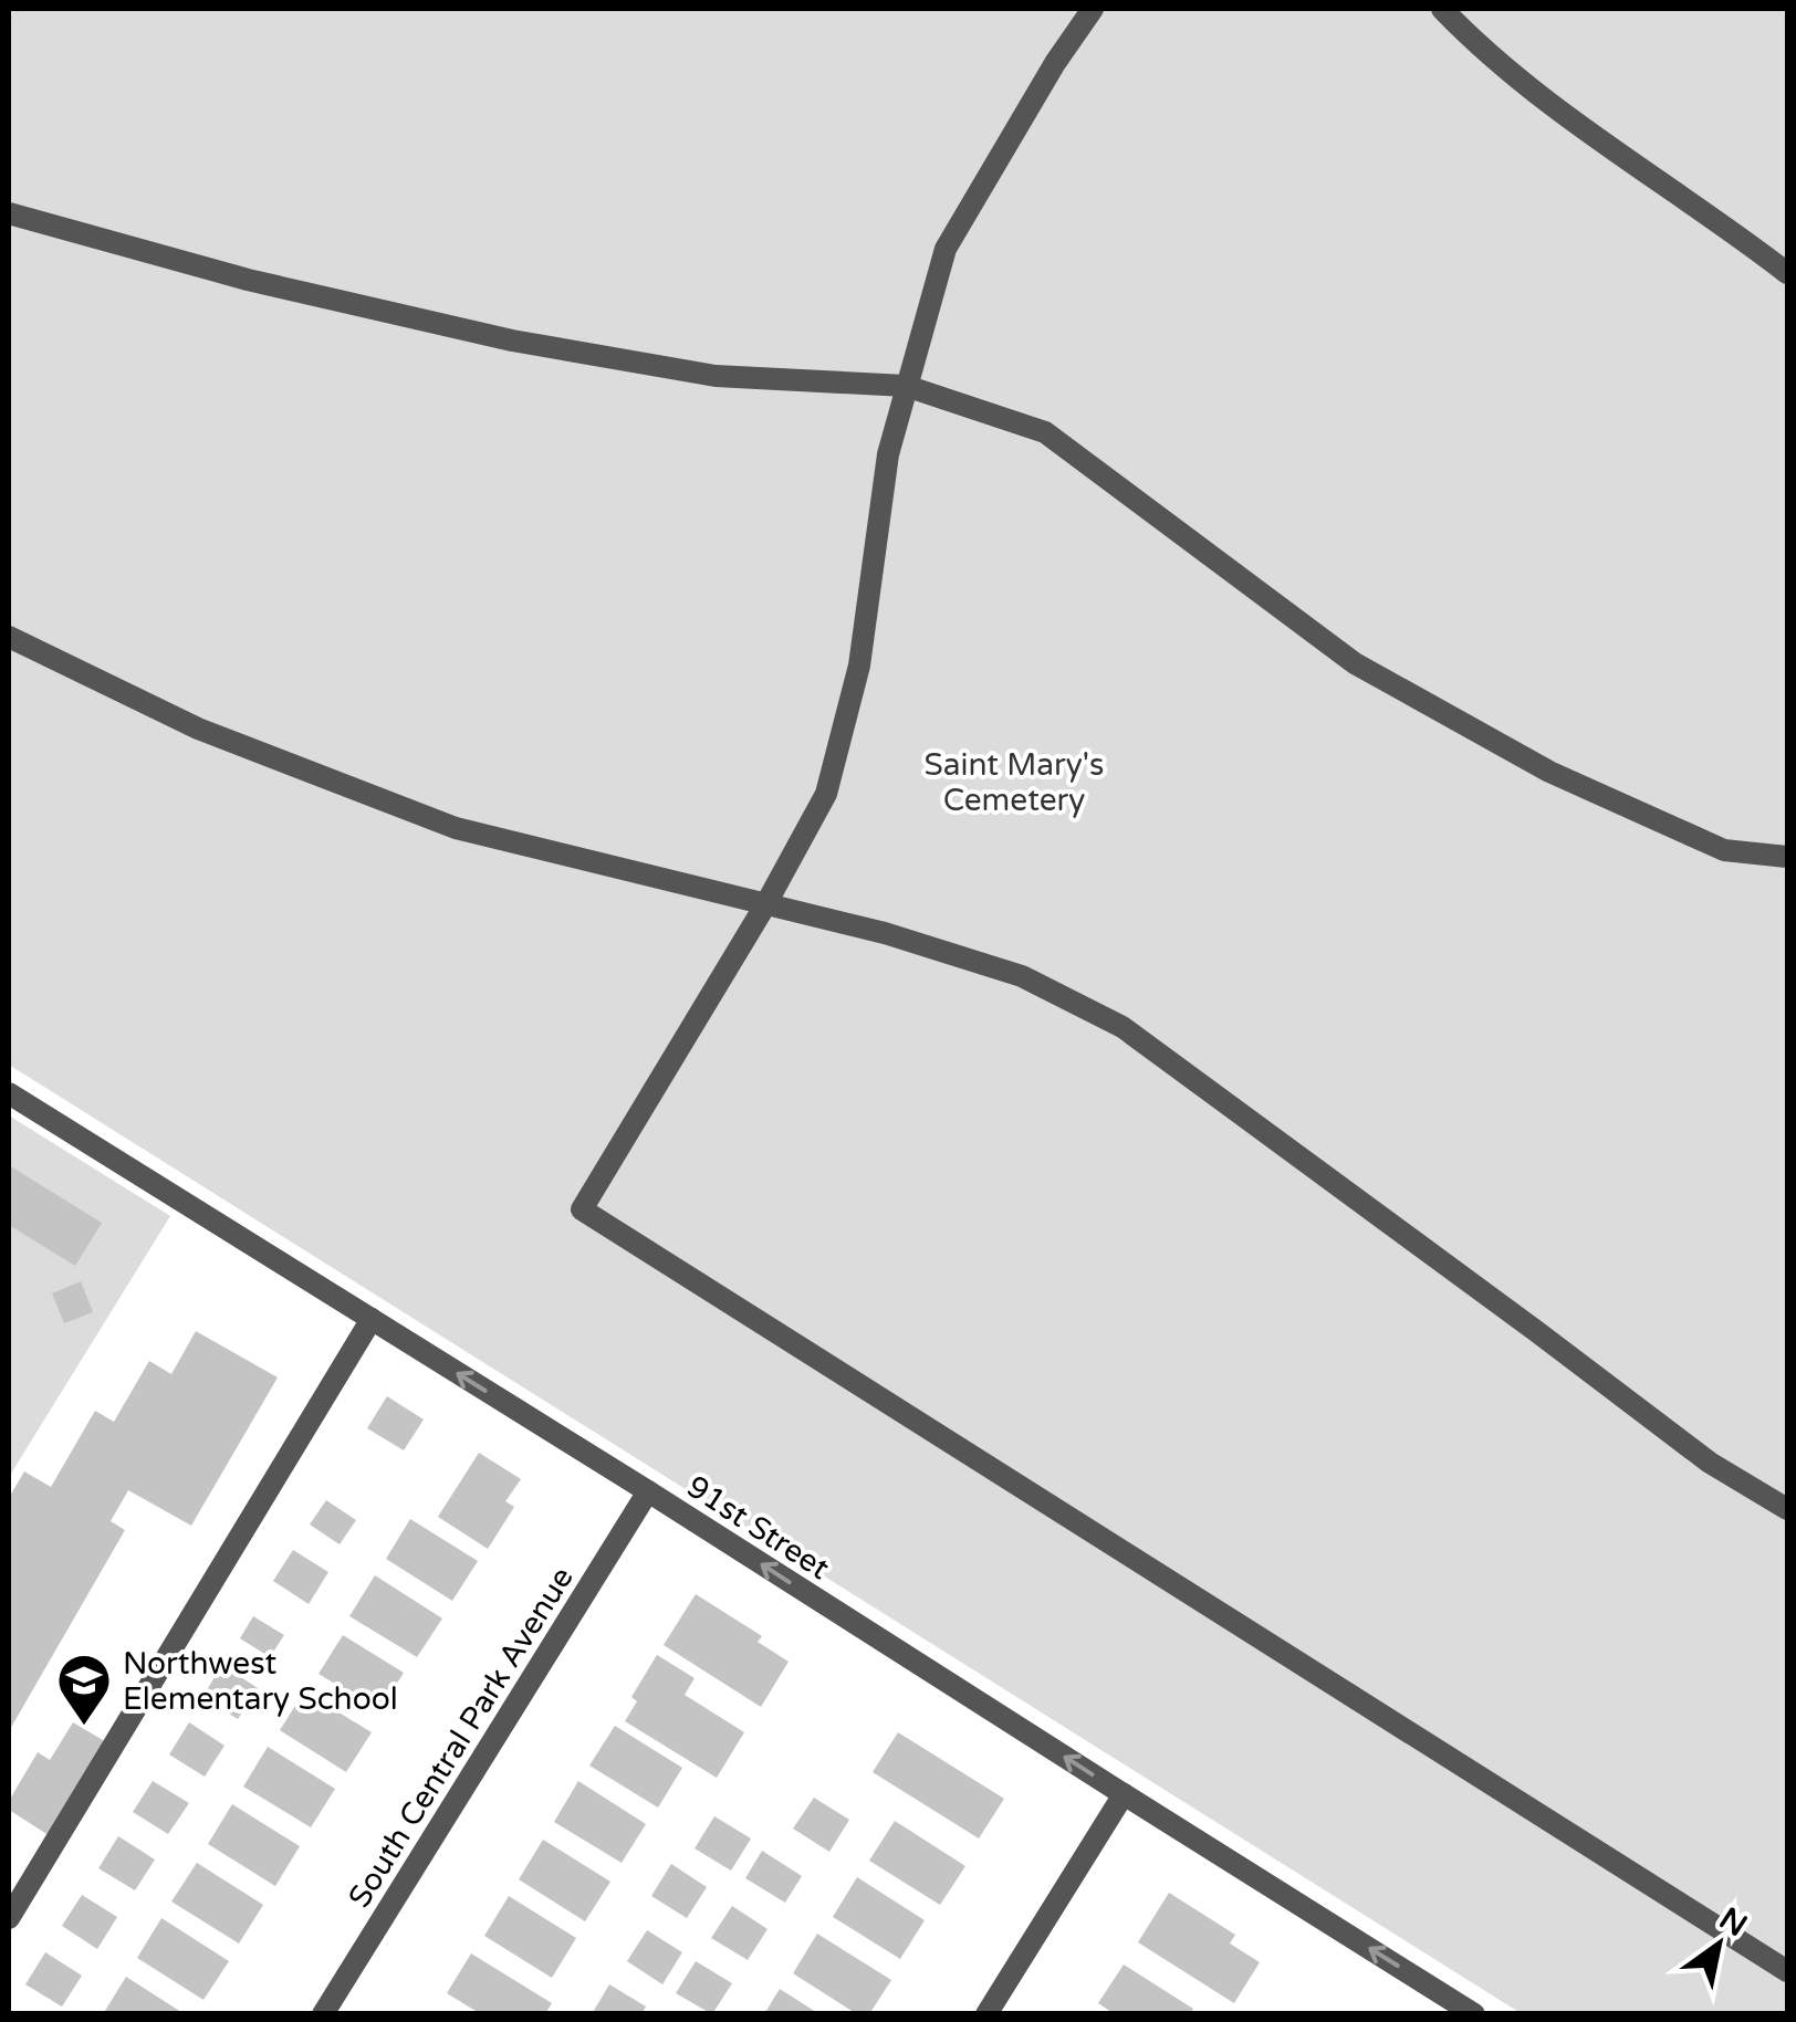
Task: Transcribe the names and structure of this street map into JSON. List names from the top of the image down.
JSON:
{
  "streets": {
    "street": ["91st Street", "South Central Park Avenue"]
  },
  "crossings": [
    ["91st Street", "South Central Park Avenue"]
  ],
  "one_way": ["91st Street"],
  "parks": ["Saint Mary's Cemetery"],
  "places": {
    "school or university": ["Northwest Elementary School"]
  },
  "north": "top right"
}
